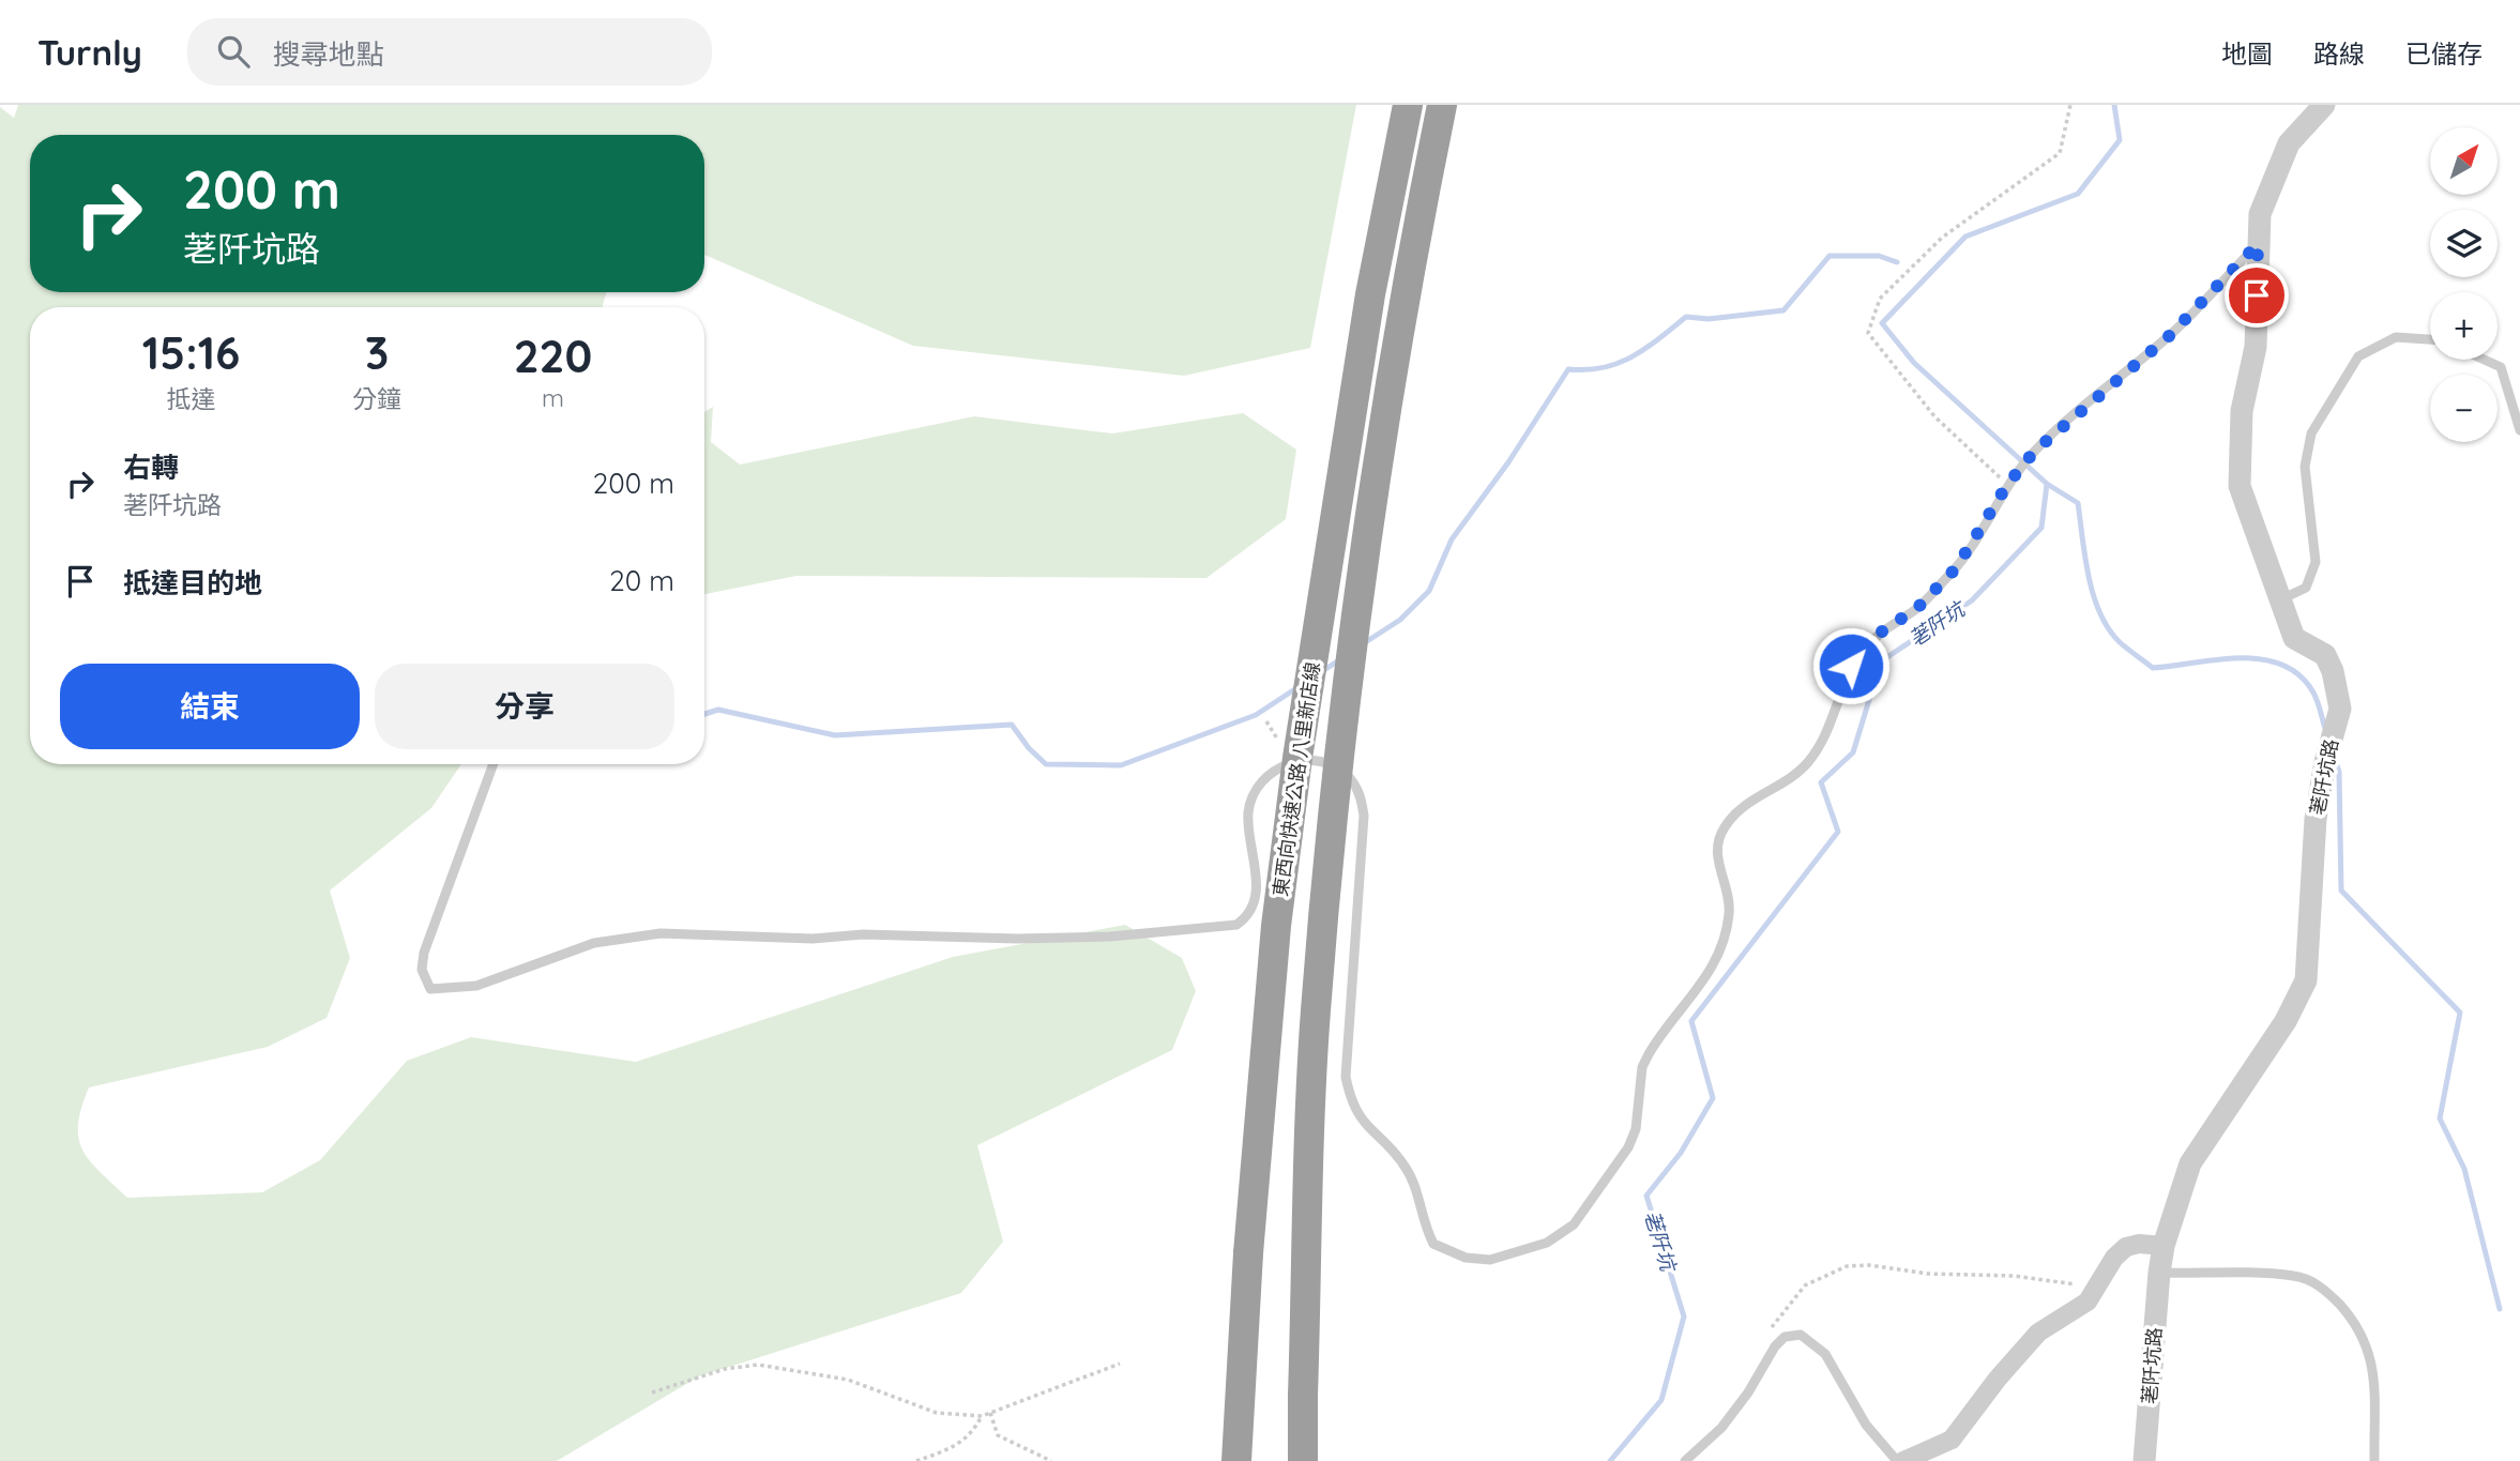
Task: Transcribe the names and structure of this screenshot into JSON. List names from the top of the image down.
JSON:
{
  "streets": {
    "highway": ["東西向快速公路 八里新店線"],
    "street": ["荖阡坑路"]
  },
  "water": ["荖阡坑"],
  "north": "top right",
  "page": {
    "header": "Turnly",
    "search": "搜尋地點",
    "nav": ["地圖", "路線", "已儲存"],
    "map_buttons": ["+", "−"],
    "turn": ["200 m", "荖阡坑路"],
    "eta": [
      "15:16",
      "抵達",
      "3",
      "分鐘",
      "220",
      "m"
    ],
    "list": [
      {
        "name": "右轉",
        "note": "荖阡坑路",
        "value": "200 m"
      },
      {
        "name": "抵達目的地",
        "value": "20 m"
      }
    ],
    "buttons": ["結束", "分享"]
  }
}
